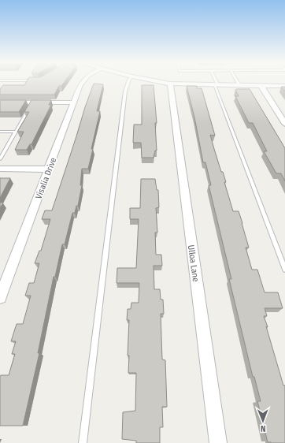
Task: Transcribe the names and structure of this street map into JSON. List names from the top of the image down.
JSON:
{
  "streets": {
    "street": ["Visalia Drive", "Ulloa Lane"]
  },
  "north": "bottom"
}
